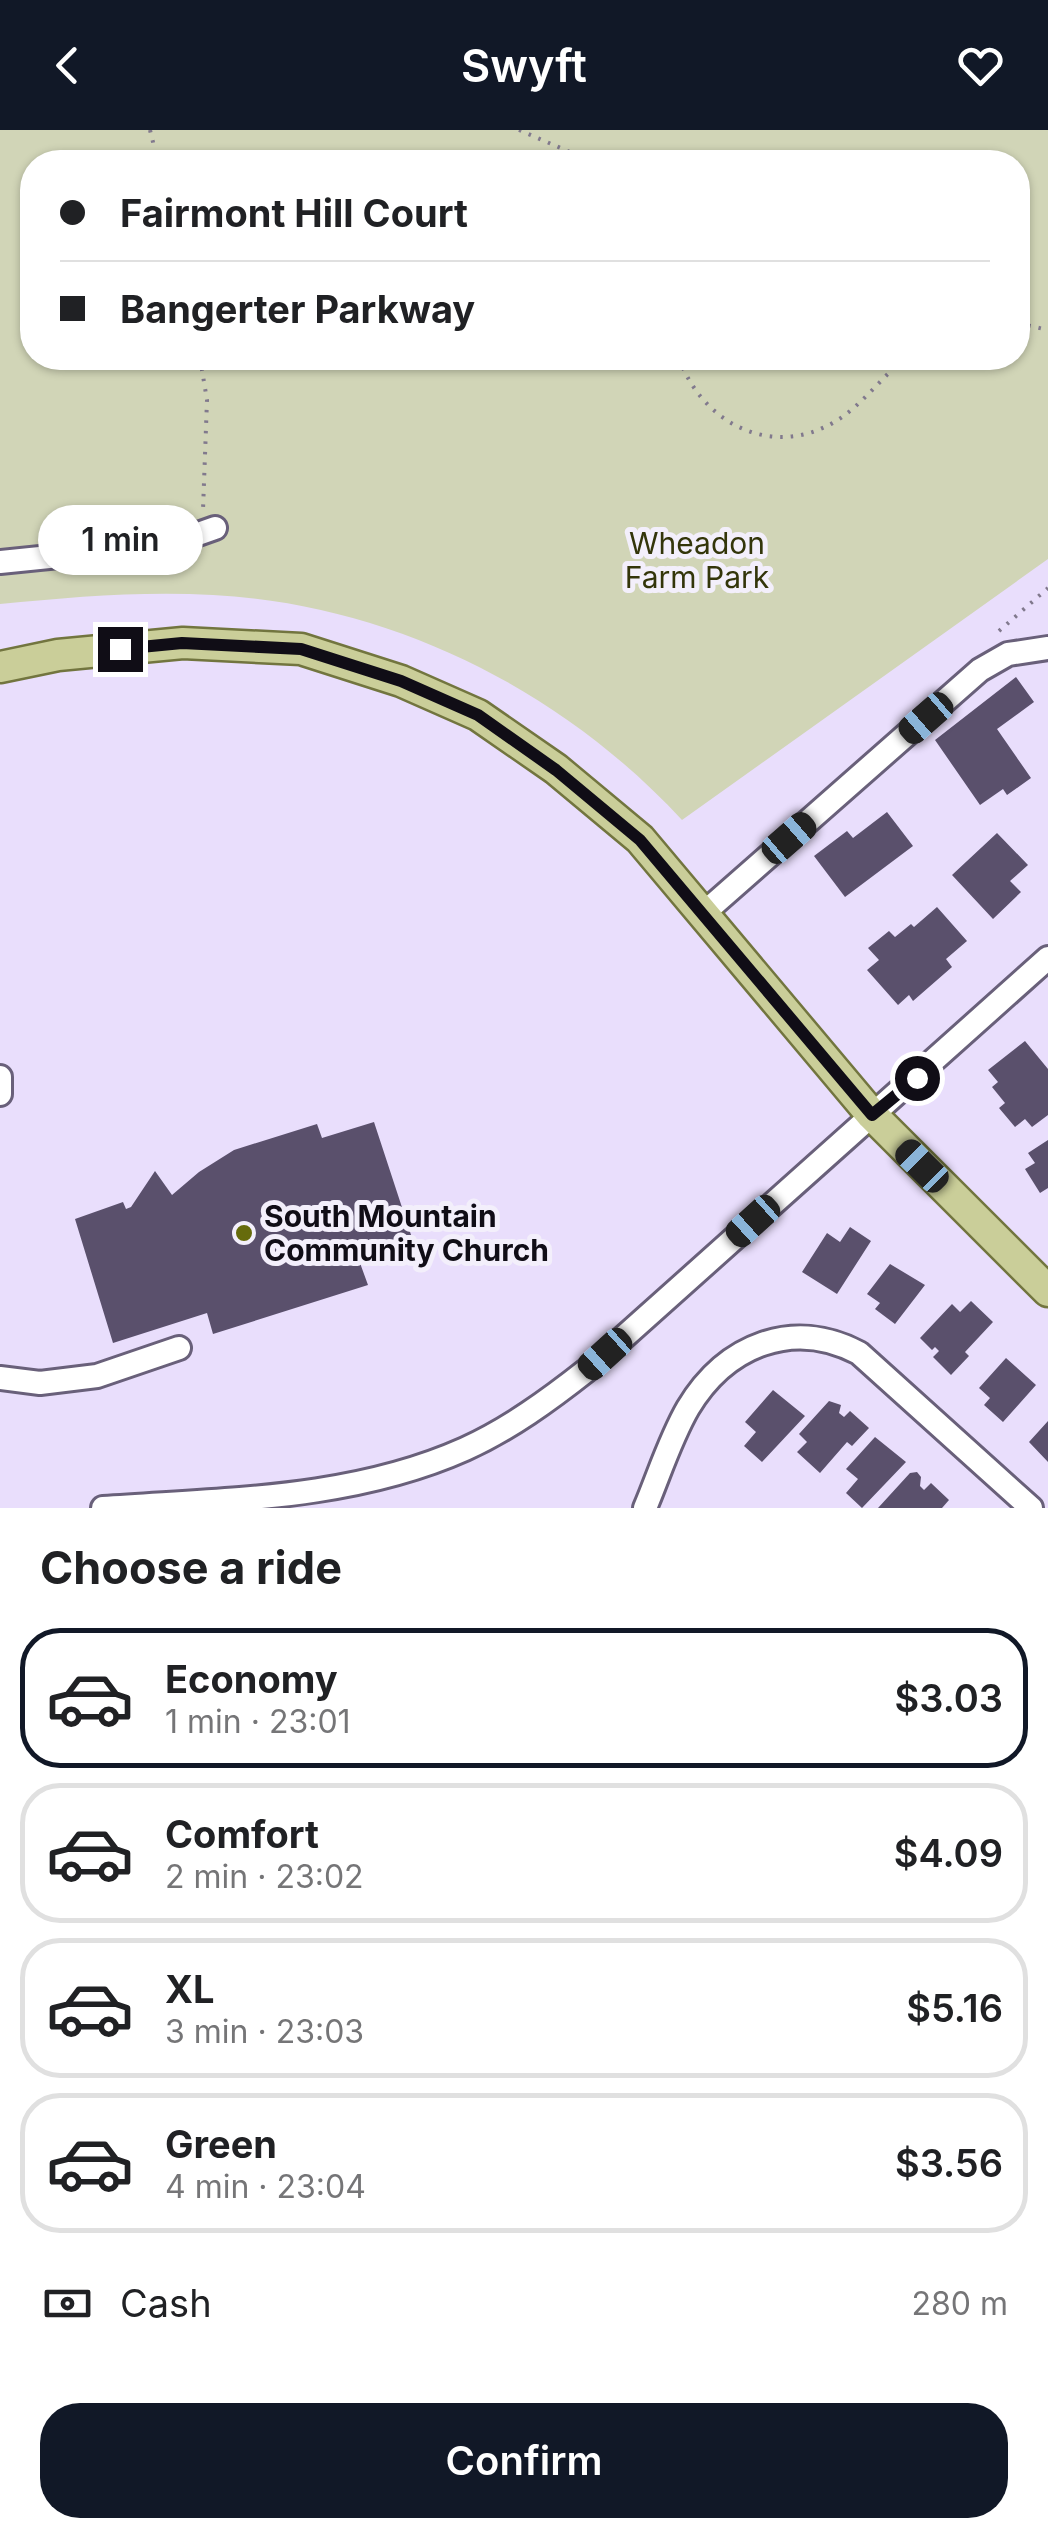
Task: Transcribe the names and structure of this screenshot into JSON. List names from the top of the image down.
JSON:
{
  "parks": ["Wheadon Farm Park"],
  "places": ["South Mountain Community Church"],
  "page": {
    "header": "Swyft",
    "banner": ["Fairmont Hill Court", "Bangerter Parkway"],
    "bubble": "1 min",
    "heading": "Choose a ride",
    "list": [
      {
        "name": "Economy",
        "note": "1 min · 23:01",
        "value": "$3.03"
      },
      {
        "name": "Comfort",
        "note": "2 min · 23:02",
        "value": "$4.09"
      },
      {
        "name": "XL",
        "note": "3 min · 23:03",
        "value": "$5.16"
      },
      {
        "name": "Green",
        "note": "4 min · 23:04",
        "value": "$3.56"
      }
    ],
    "pay": ["Cash", "280 m"],
    "buttons": "Confirm"
  }
}
